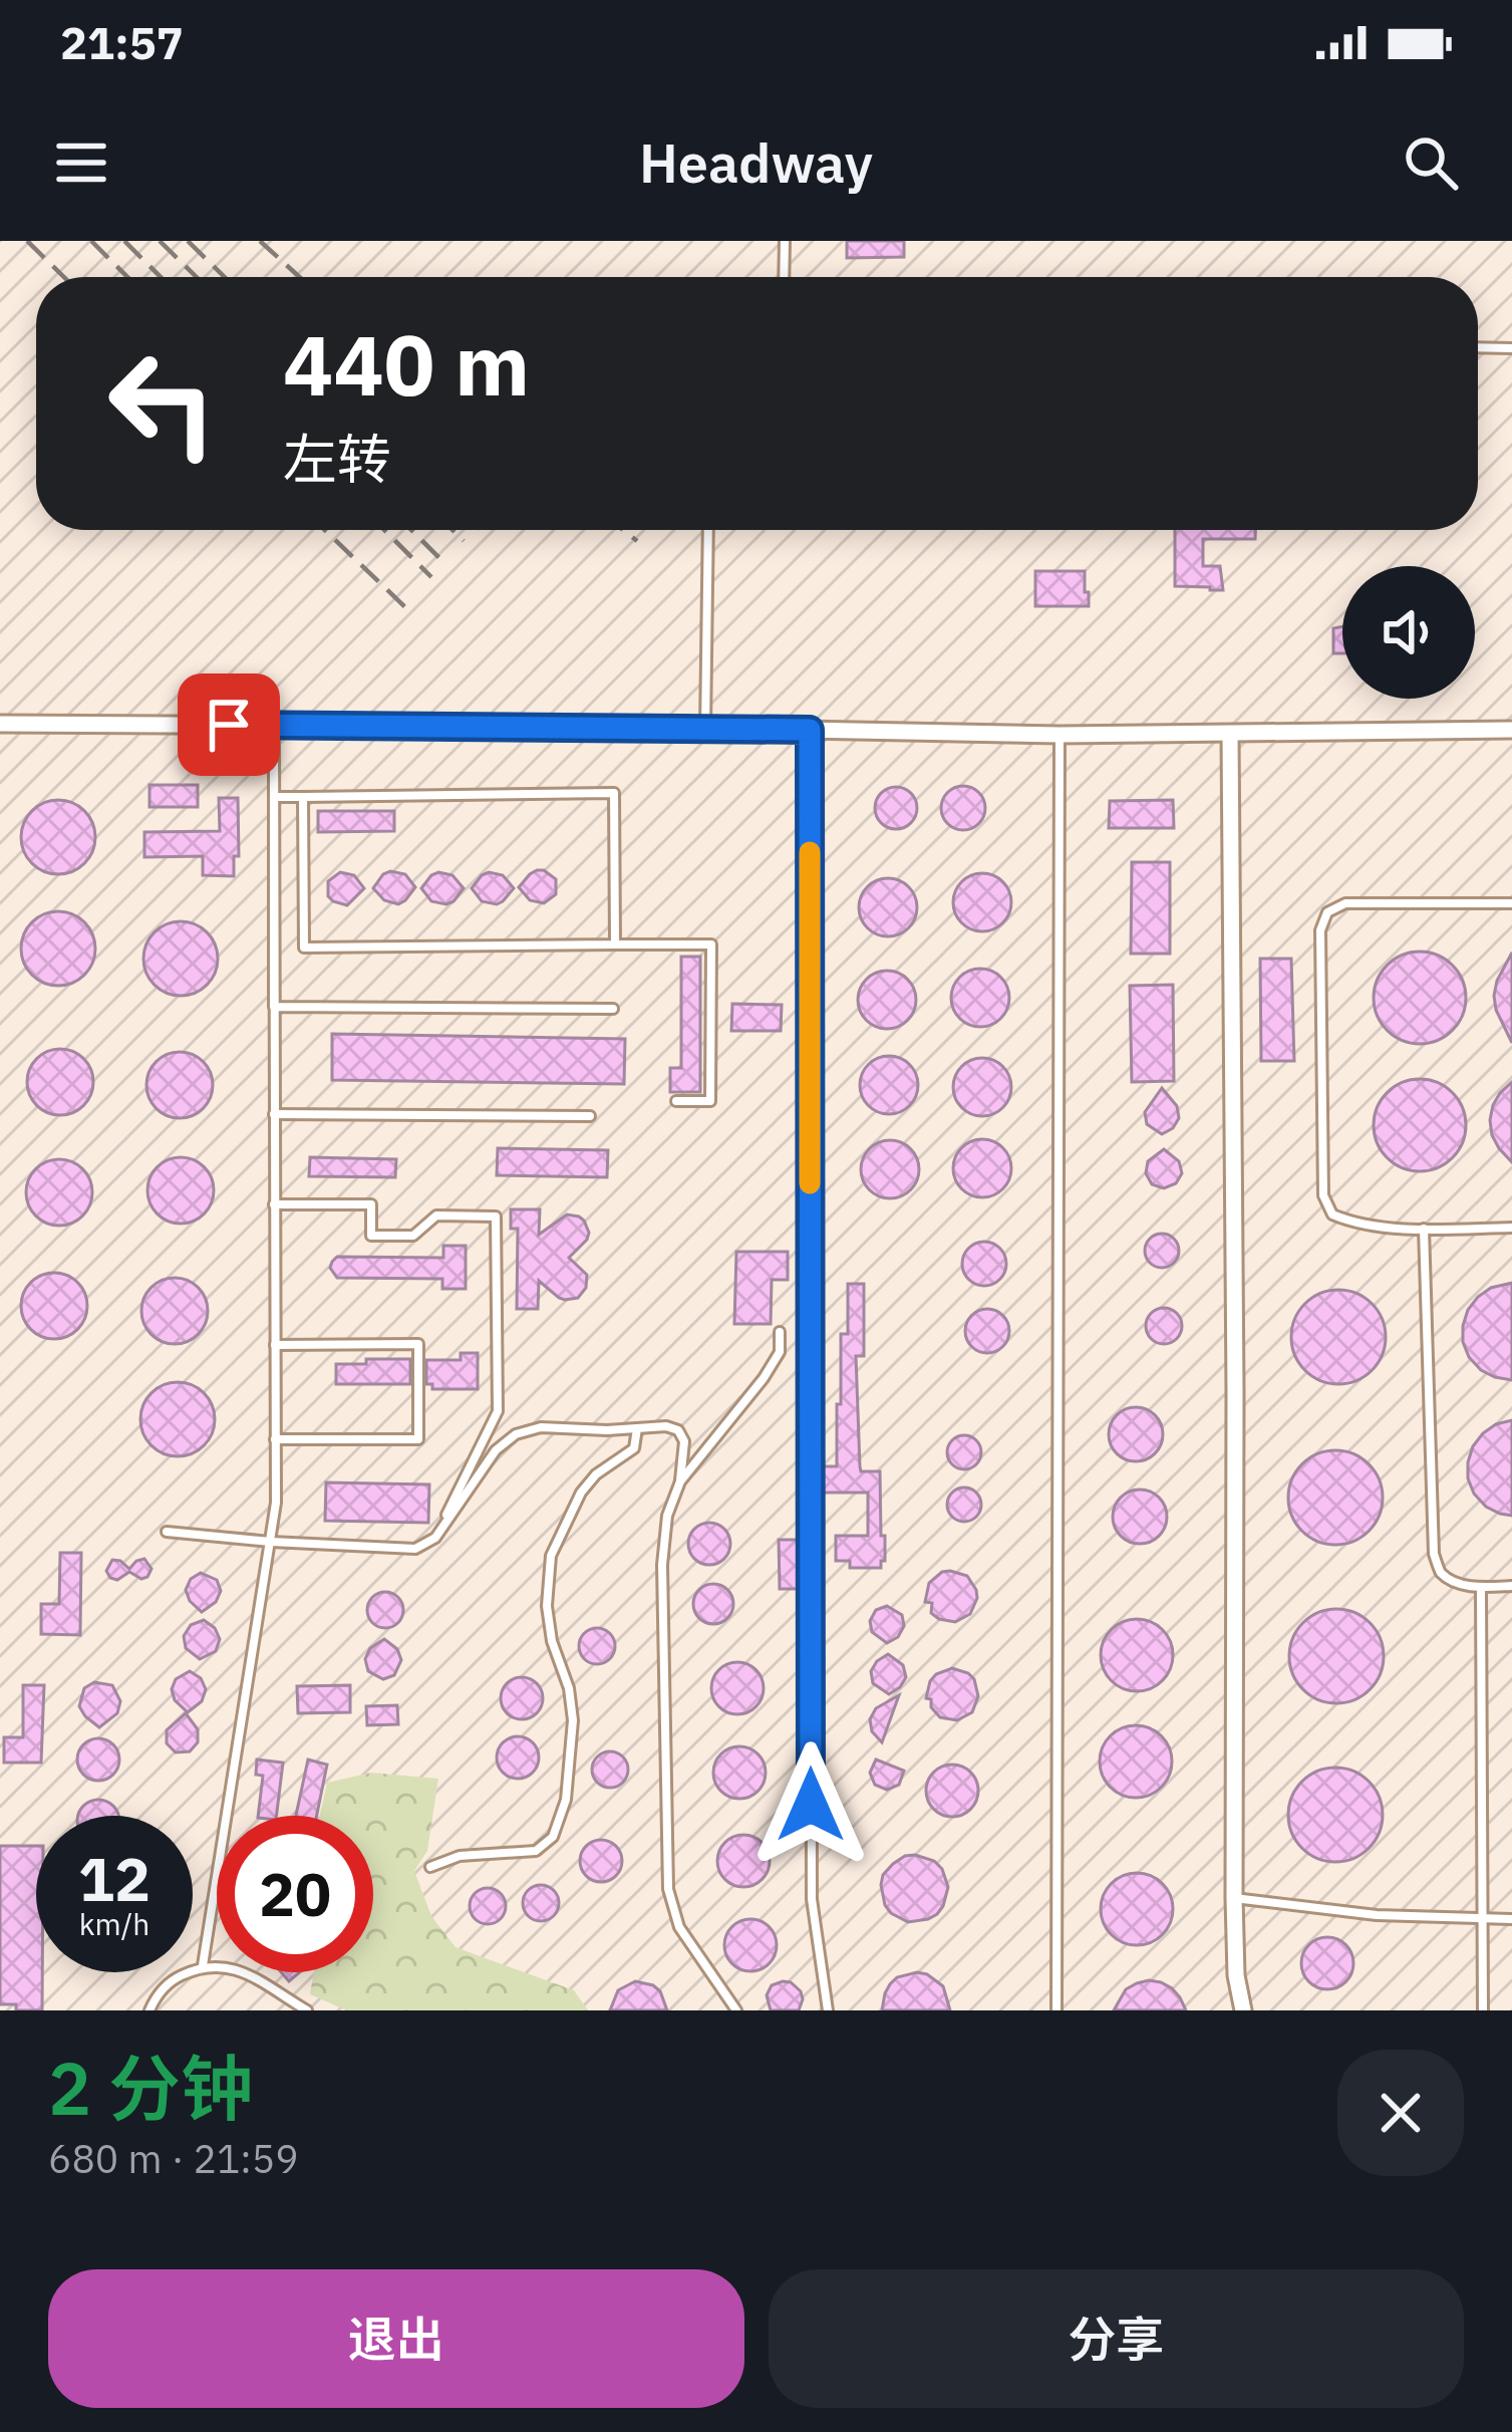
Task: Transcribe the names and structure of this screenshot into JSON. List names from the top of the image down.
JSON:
{
  "page": {
    "status": "21:57",
    "header": "Headway",
    "turn": ["440 m", "左转"],
    "speed": "12 km/h",
    "limit": "20",
    "heading": ["2 分钟", "680 m · 21:59"],
    "buttons": ["退出", "分享"]
  }
}
